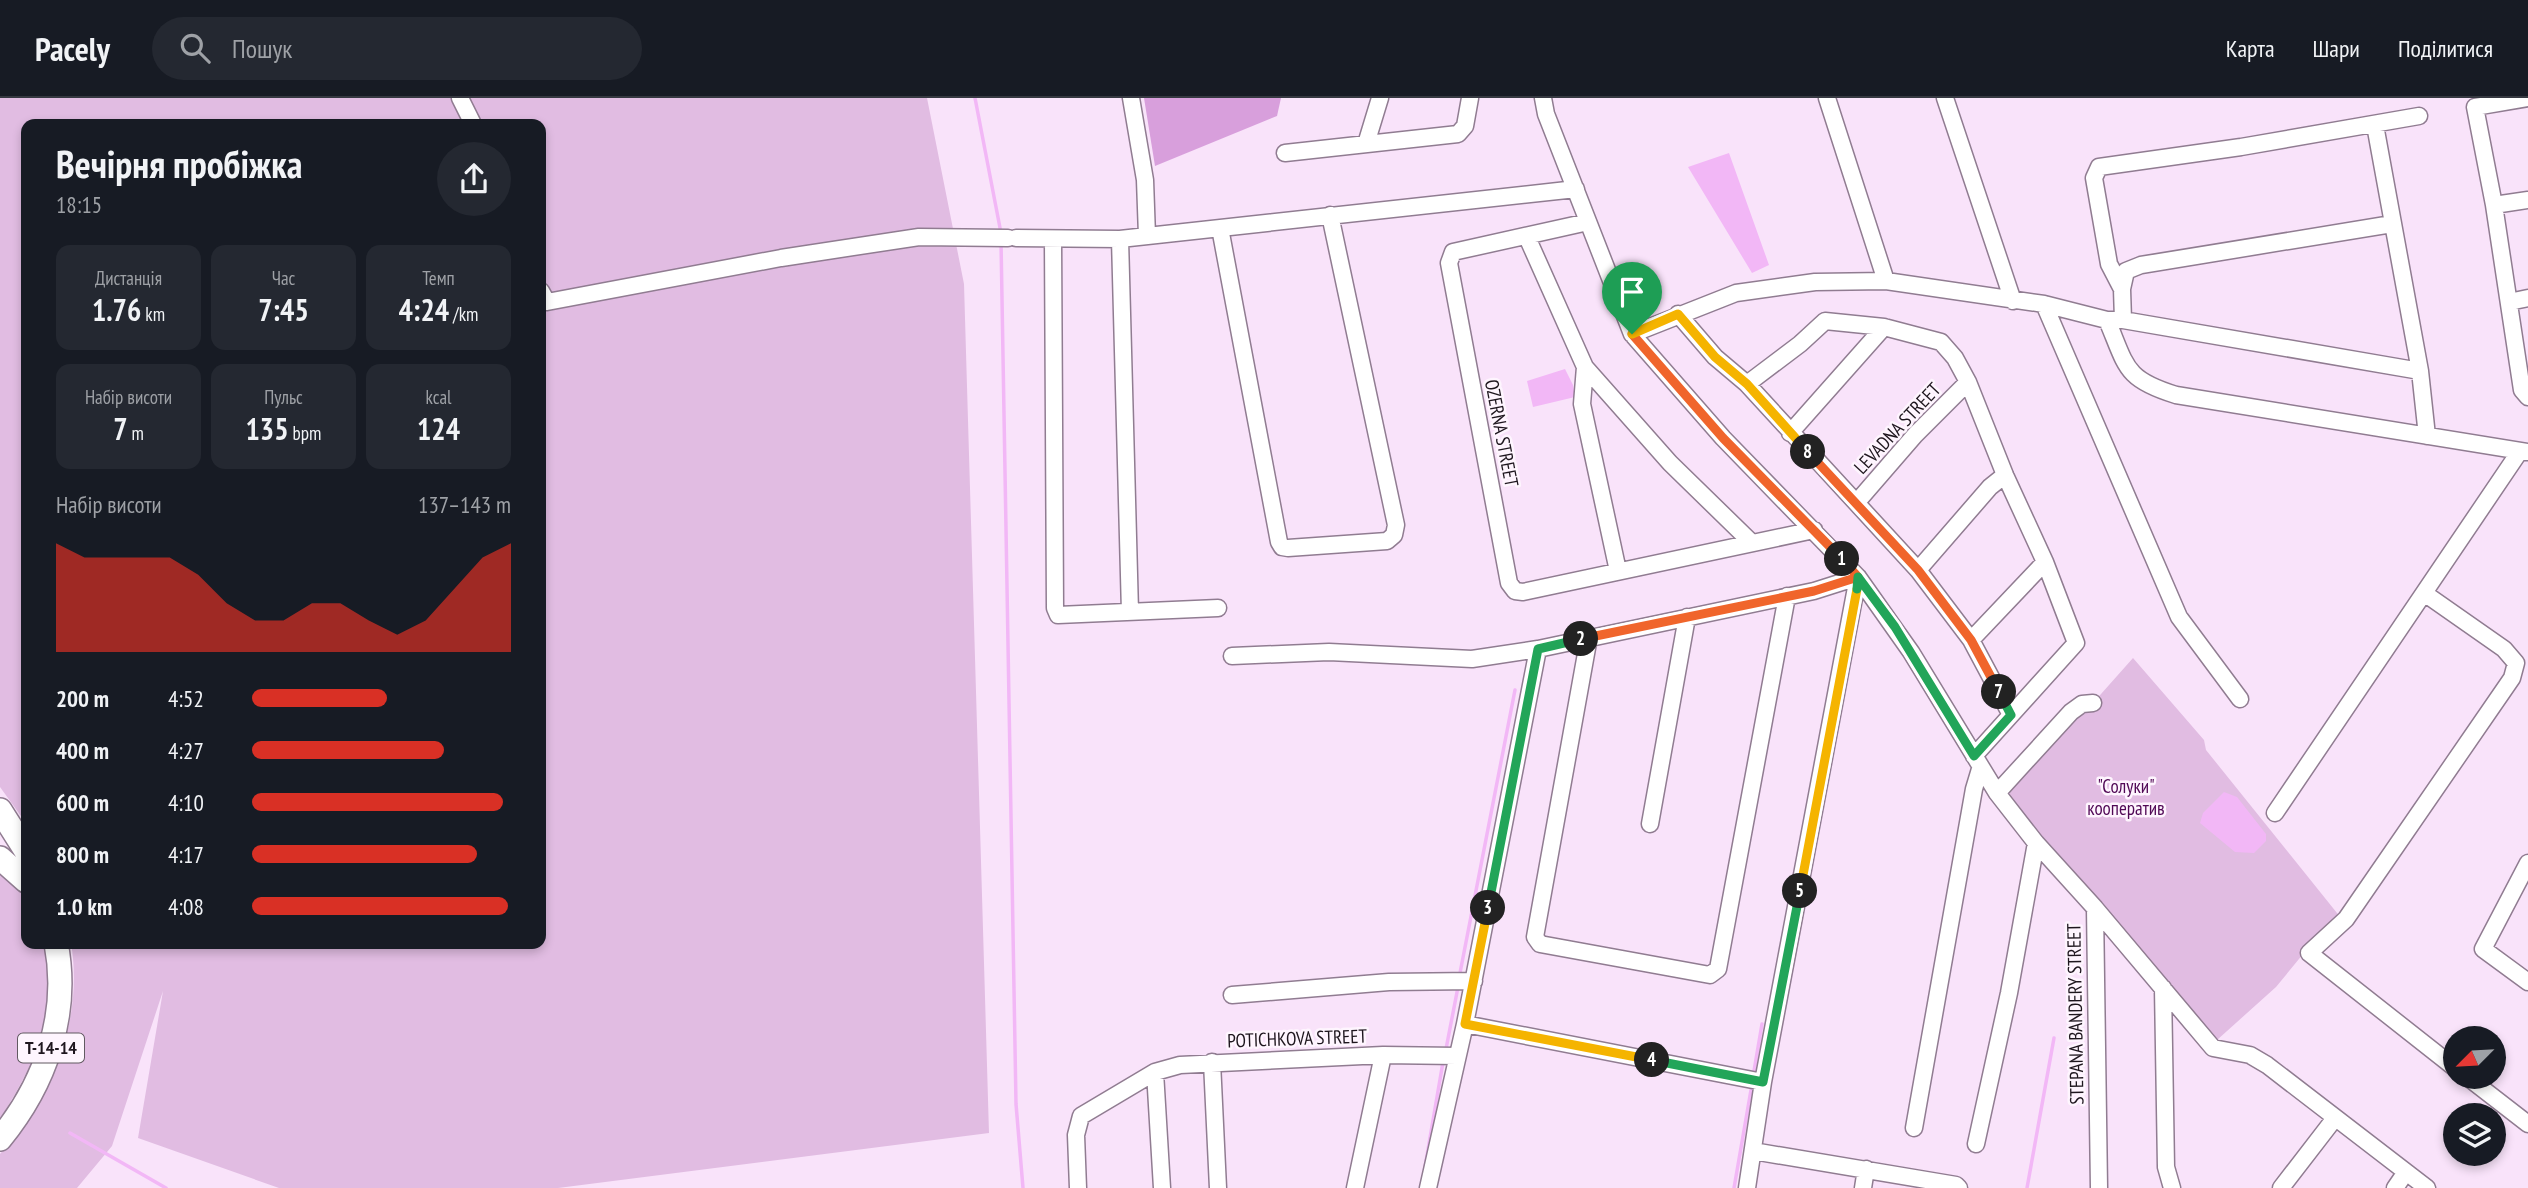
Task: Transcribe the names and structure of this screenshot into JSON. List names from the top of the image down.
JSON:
{
  "streets": {
    "highway": ["Т-14-14"],
    "street": [
      "LEVADNA STREET",
      "OZERNA STREET",
      "STEPANA BANDERY STREET",
      "POTICHKOVA STREET"
    ]
  },
  "crossings": [
    ["LEVADNA STREET", "STEPANA BANDERY STREET"],
    ["OZERNA STREET", "STEPANA BANDERY STREET"]
  ],
  "parks": ["\"Солуки\" кооператив"],
  "north": "bottom left",
  "page": {
    "header": "Pacely",
    "search": "Пошук",
    "nav": ["Карта", "Шари", "Поділитися"],
    "heading": ["Вечірня пробіжка", "18:15"],
    "stats": [
      ["Дистанція", "1.76 km"],
      ["Час", "7:45"],
      ["Темп", "4:24 /km"],
      ["Набір висоти", "7 m"],
      ["Пульс", "135 bpm"],
      ["kcal", "124"]
    ],
    "pins": [
      "8",
      "1",
      "2",
      "7",
      "5",
      "3",
      "4"
    ],
    "chart": ["Набір висоти", "137–143 m"],
    "list": [
      {
        "name": "200 m",
        "note": "4:52"
      },
      {
        "name": "400 m",
        "note": "4:27"
      },
      {
        "name": "600 m",
        "note": "4:10"
      },
      {
        "name": "800 m",
        "note": "4:17"
      },
      {
        "name": "1.0 km",
        "note": "4:08"
      }
    ]
  }
}
